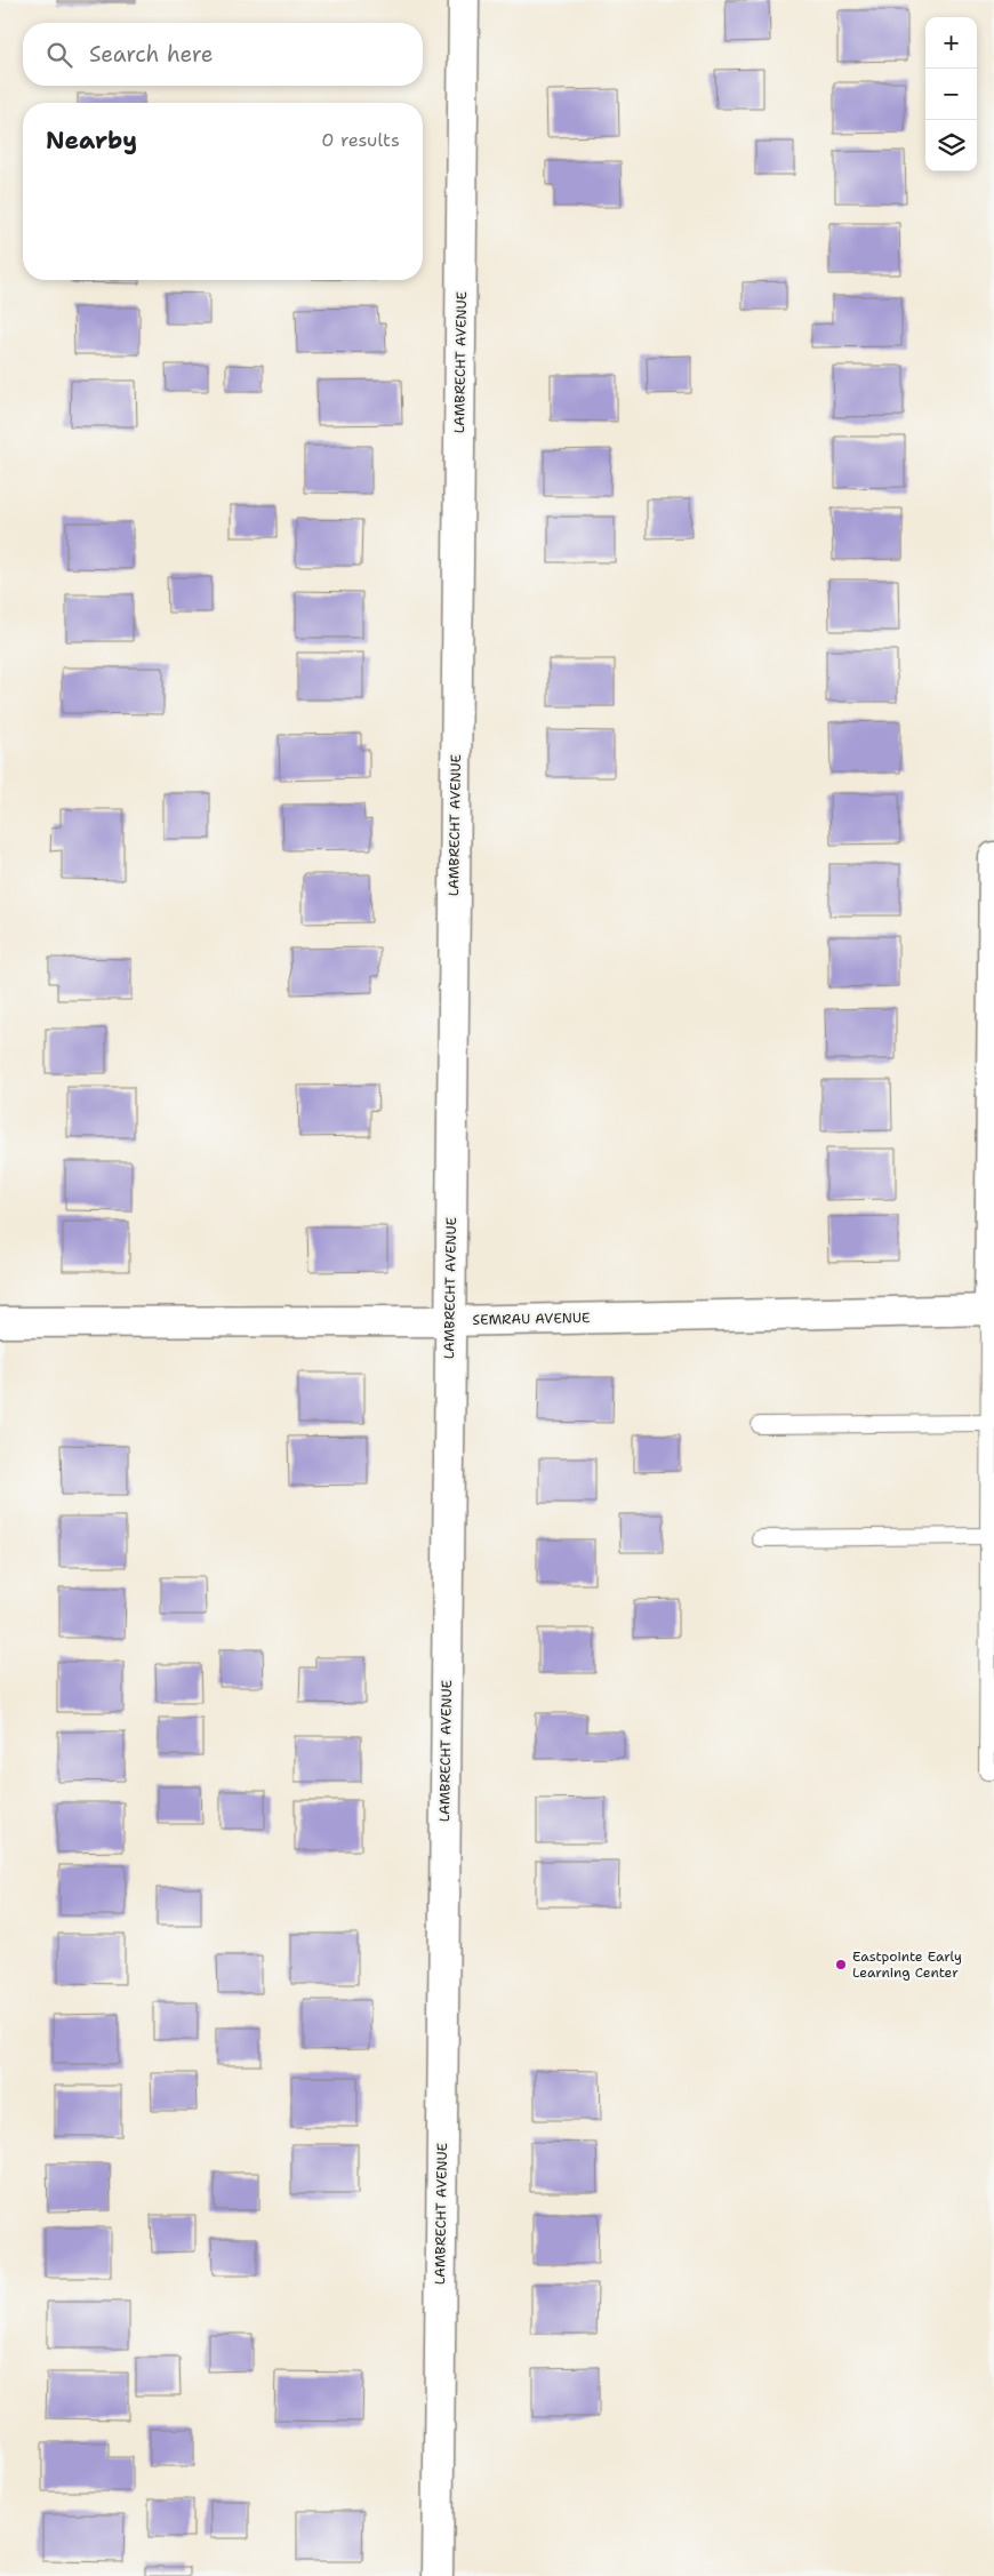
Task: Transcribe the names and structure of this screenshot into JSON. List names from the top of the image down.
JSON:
{
  "streets": {
    "street": ["LAMBRECHT AVENUE", "SEMRAU AVENUE"]
  },
  "crossings": [
    ["LAMBRECHT AVENUE", "SEMRAU AVENUE"]
  ],
  "places": ["Eastpointe Early Learning Center"],
  "page": {
    "map_buttons": ["+", "−"],
    "search": "Search here",
    "heading": ["Nearby", "0 results"]
  }
}
